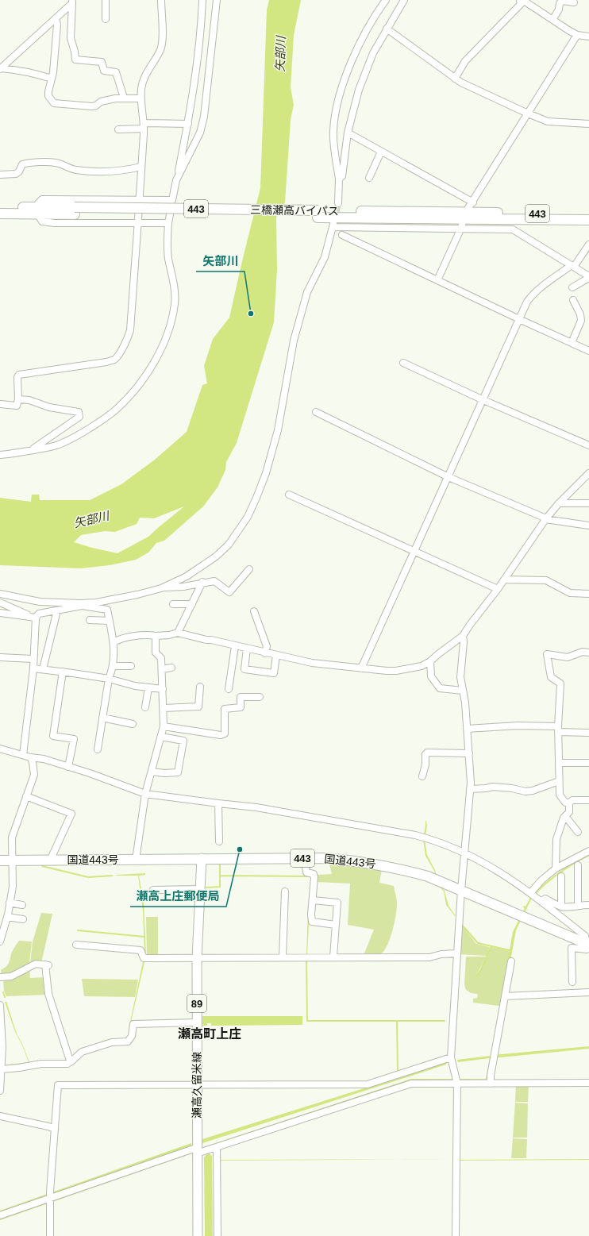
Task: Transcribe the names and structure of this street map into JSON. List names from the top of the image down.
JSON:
{
  "streets": {
    "highway": ["443", "三橋瀬高バイパス", "国道443号"],
    "main road": ["89", "瀬高久留米線"]
  },
  "crossings": [
    ["国道443号", "瀬高久留米線"]
  ],
  "districts": ["瀬高町上庄"],
  "water": ["矢部川"],
  "places": ["矢部川", "瀬高上庄郵便局"]
}
